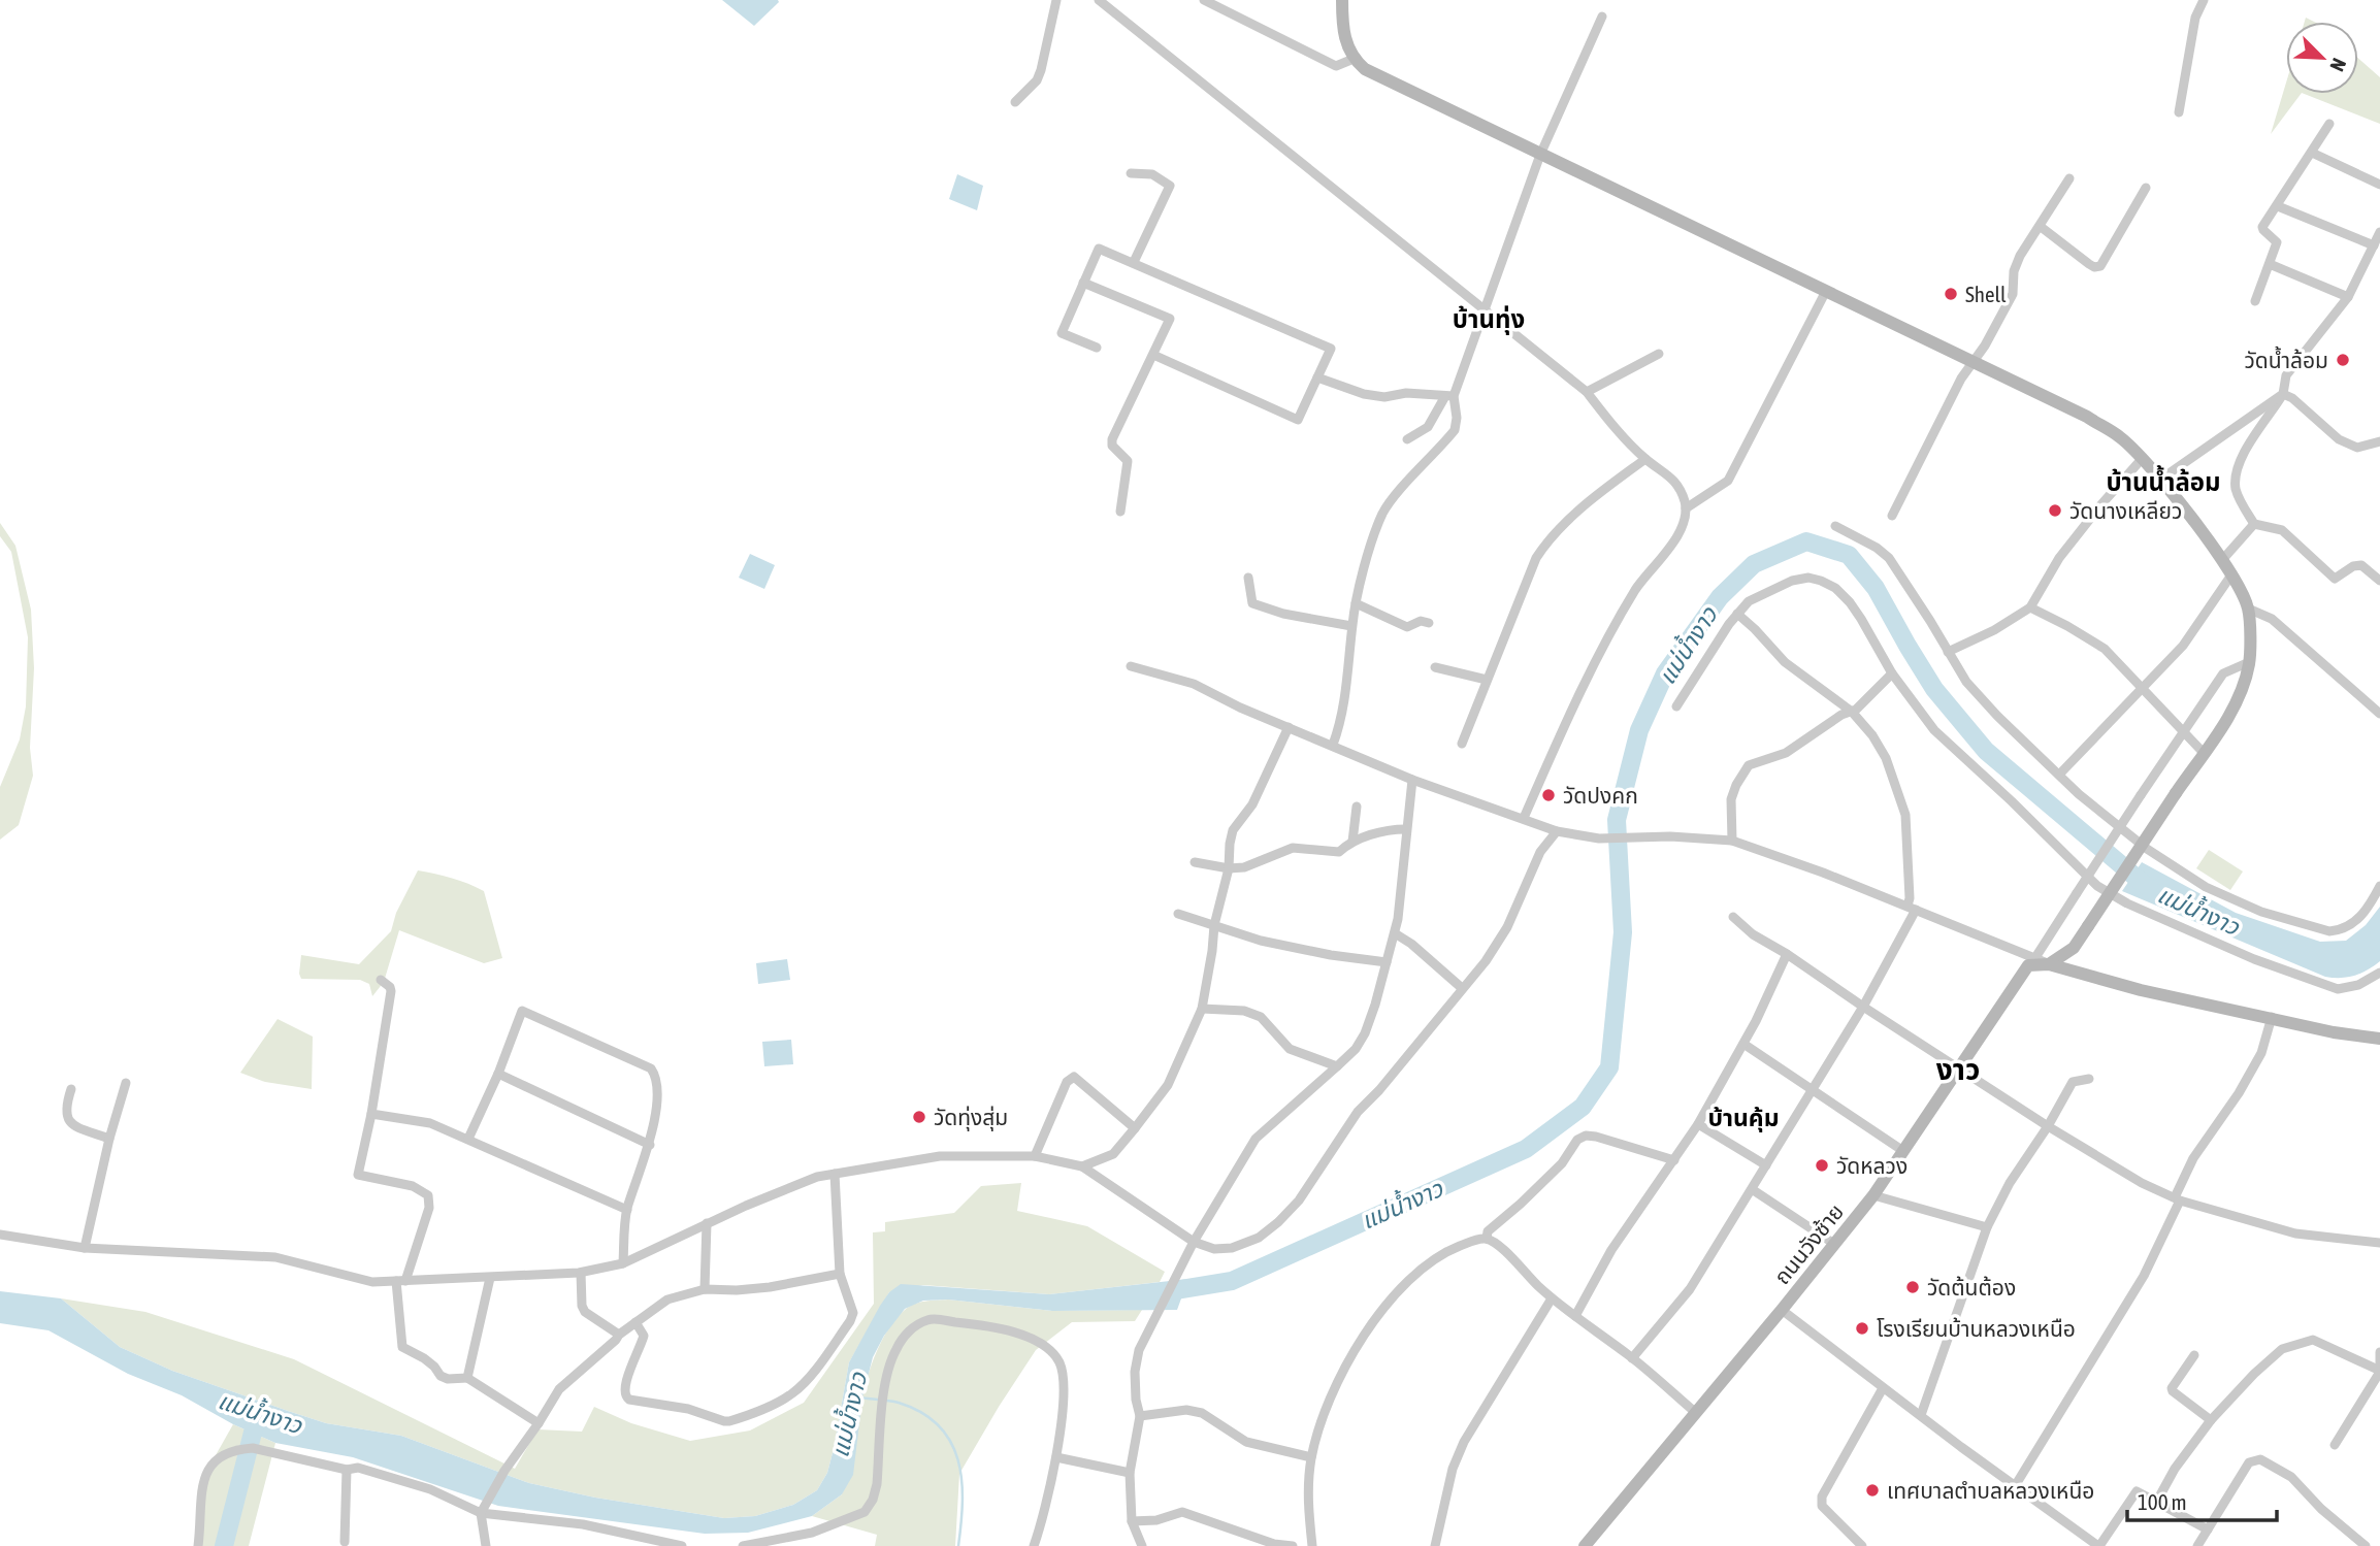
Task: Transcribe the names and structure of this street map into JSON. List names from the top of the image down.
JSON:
{
  "streets": {
    "main road": ["ถนนวังซ้าย"]
  },
  "districts": [
    "บ้านทุ่ง",
    "บ้านน้ำล้อม",
    "งาว",
    "บ้านคุ้ม"
  ],
  "water": ["แม่น้ำงาว"],
  "places": [
    "Shell",
    "วัดน้ำล้อม",
    "วัดนางเหลียว",
    "วัดปงคก",
    "วัดทุ่งสุ่ม",
    "วัดหลวง",
    "วัดต้นต้อง",
    "โรงเรียนบ้านหลวงเหนือ",
    "เทศบาลตำบลหลวงเหนือ"
  ],
  "scale_bar": "100 m",
  "north": "bottom right"
}
